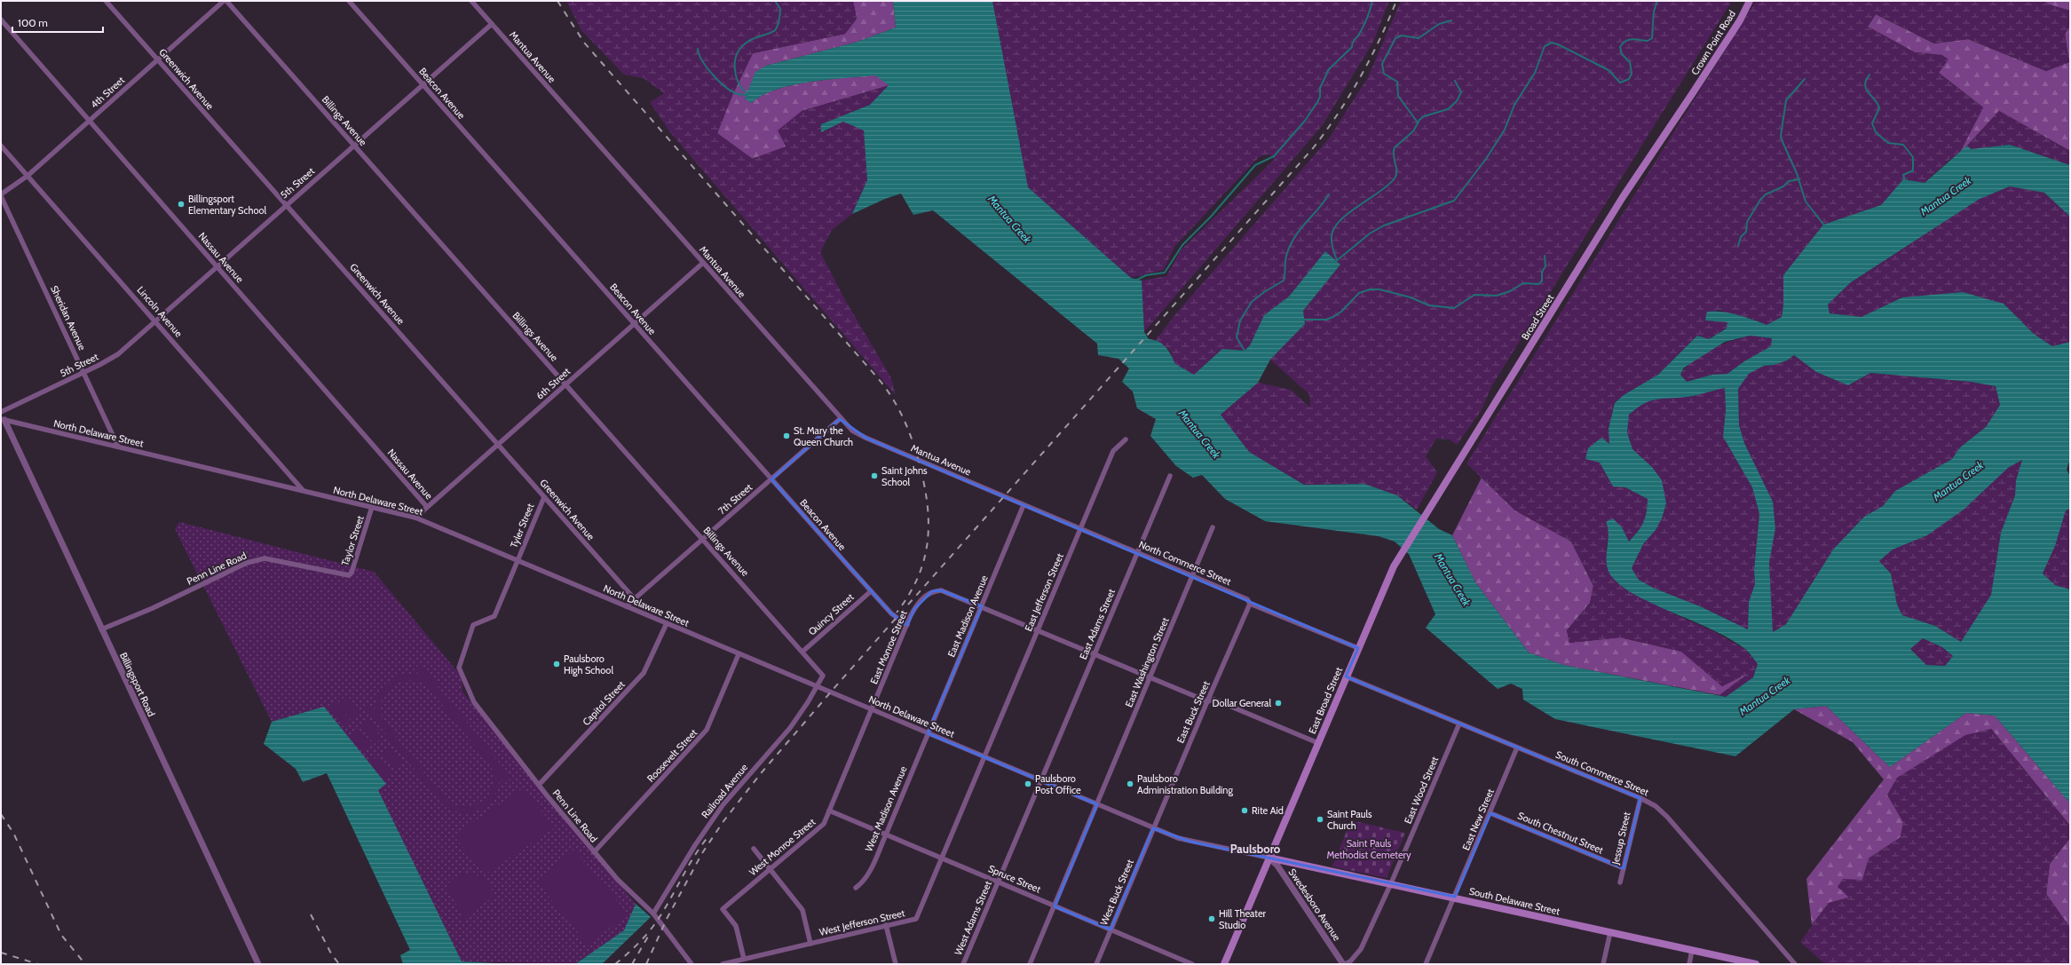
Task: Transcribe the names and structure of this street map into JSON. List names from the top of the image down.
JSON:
{
  "streets": {
    "main road": [
      "Crown Point Road",
      "Broad Street",
      "East Broad Street",
      "South Delaware Street"
    ],
    "street": [
      "Mantua Avenue",
      "Greenwich Avenue",
      "4th Street",
      "Beacon Avenue",
      "Billings Avenue",
      "5th Street",
      "Nassau Avenue",
      "Lincoln Avenue",
      "Sheridan Avenue",
      "6th Street",
      "North Delaware Street",
      "7th Street",
      "Tyler Street",
      "Taylor Street",
      "North Commerce Street",
      "Penn Line Road",
      "East Jefferson Street",
      "Quincy Street",
      "East Madison Avenue",
      "East Adams Street",
      "East Monroe Street",
      "East Washington Street",
      "Billingsport Road",
      "Capitol Street",
      "East Buck Street",
      "Roosevelt Street",
      "South Commerce Street",
      "East Wood Street",
      "Railroad Avenue",
      "West Madison Avenue",
      "East New Street",
      "South Chestnut Street",
      "Jessup Street",
      "West Monroe Street",
      "Spruce Street",
      "West Buck Street",
      "Swedesboro Avenue",
      "West Adams Street",
      "West Jefferson Street"
    ]
  },
  "crossings": [
    ["Crown Point Road", "Broad Street"],
    ["Mantua Avenue", "5th Street"],
    ["Mantua Avenue", "6th Street"],
    ["Mantua Avenue", "7th Street"],
    ["Mantua Avenue", "North Commerce Street"],
    ["Greenwich Avenue", "4th Street"],
    ["Greenwich Avenue", "5th Street"],
    ["Greenwich Avenue", "6th Street"],
    ["Greenwich Avenue", "7th Street"],
    ["Greenwich Avenue", "Tyler Street"],
    ["4th Street", "Billings Avenue"],
    ["4th Street", "Nassau Avenue"],
    ["4th Street", "Lincoln Avenue"],
    ["4th Street", "Sheridan Avenue"],
    ["Beacon Avenue", "5th Street"],
    ["Beacon Avenue", "6th Street"],
    ["Beacon Avenue", "7th Street"],
    ["Beacon Avenue", "Quincy Street"],
    ["Beacon Avenue", "East Monroe Street"],
    ["Billings Avenue", "5th Street"],
    ["Billings Avenue", "6th Street"],
    ["Billings Avenue", "North Delaware Street"],
    ["Billings Avenue", "7th Street"],
    ["Billings Avenue", "Quincy Street"],
    ["Billings Avenue", "Railroad Avenue"],
    ["5th Street", "Nassau Avenue"],
    ["5th Street", "Lincoln Avenue"],
    ["5th Street", "Sheridan Avenue"],
    ["5th Street", "Billingsport Road"],
    ["Nassau Avenue", "6th Street"],
    ["Lincoln Avenue", "North Delaware Street"],
    ["Broad Street", "East Broad Street"],
    ["Sheridan Avenue", "North Delaware Street"],
    ["6th Street", "North Delaware Street"],
    ["North Delaware Street", "7th Street"],
    ["North Delaware Street", "Tyler Street"],
    ["North Delaware Street", "Taylor Street"],
    ["North Delaware Street", "East Jefferson Street"],
    ["North Delaware Street", "East Madison Avenue"],
    ["North Delaware Street", "East Adams Street"],
    ["North Delaware Street", "East Monroe Street"],
    ["North Delaware Street", "East Washington Street"],
    ["North Delaware Street", "Billingsport Road"],
    ["North Delaware Street", "East Broad Street"],
    ["North Delaware Street", "Capitol Street"],
    ["North Delaware Street", "East Buck Street"],
    ["North Delaware Street", "Roosevelt Street"],
    ["North Delaware Street", "Railroad Avenue"],
    ["North Delaware Street", "West Madison Avenue"],
    ["North Delaware Street", "West Monroe Street"],
    ["North Delaware Street", "West Buck Street"],
    ["North Delaware Street", "South Delaware Street"],
    ["North Delaware Street", "Swedesboro Avenue"],
    ["North Delaware Street", "West Adams Street"],
    ["North Delaware Street", "West Jefferson Street"],
    ["Tyler Street", "Penn Line Road"],
    ["Taylor Street", "Penn Line Road"],
    ["North Commerce Street", "East Jefferson Street"],
    ["North Commerce Street", "East Madison Avenue"],
    ["North Commerce Street", "East Adams Street"],
    ["North Commerce Street", "East Washington Street"],
    ["North Commerce Street", "East Broad Street"],
    ["North Commerce Street", "East Buck Street"],
    ["Penn Line Road", "Billingsport Road"],
    ["Penn Line Road", "Capitol Street"],
    ["Penn Line Road", "Roosevelt Street"],
    ["Penn Line Road", "Railroad Avenue"],
    ["East Jefferson Street", "West Jefferson Street"],
    ["East Madison Avenue", "East Monroe Street"],
    ["East Madison Avenue", "West Madison Avenue"],
    ["East Adams Street", "West Adams Street"],
    ["East Monroe Street", "West Monroe Street"],
    ["East Washington Street", "Spruce Street"],
    ["East Broad Street", "South Commerce Street"],
    ["East Broad Street", "South Delaware Street"],
    ["East Broad Street", "Swedesboro Avenue"],
    ["East Buck Street", "West Buck Street"],
    ["South Commerce Street", "East Wood Street"],
    ["South Commerce Street", "East New Street"],
    ["South Commerce Street", "Jessup Street"],
    ["East Wood Street", "South Delaware Street"],
    ["East Wood Street", "Swedesboro Avenue"],
    ["West Madison Avenue", "Spruce Street"],
    ["East New Street", "South Chestnut Street"],
    ["East New Street", "South Delaware Street"],
    ["South Chestnut Street", "Jessup Street"],
    ["West Monroe Street", "Spruce Street"],
    ["West Monroe Street", "West Jefferson Street"],
    ["Spruce Street", "West Buck Street"],
    ["Spruce Street", "West Adams Street"],
    ["Spruce Street", "West Jefferson Street"],
    ["South Delaware Street", "Swedesboro Avenue"]
  ],
  "districts": ["Paulsboro"],
  "water": ["Mantua Creek"],
  "parks": ["Saint Pauls Methodist Cemetery"],
  "places": [
    "Billingsport Elementary School",
    "St. Mary the Queen Church",
    "Saint Johns School",
    "Paulsboro High School",
    "Dollar General",
    "Paulsboro Post Office",
    "Paulsboro Administration Building",
    "Rite Aid",
    "Saint Pauls Church",
    "Hill Theater Studio"
  ],
  "scale_bar": "100 m"
}
